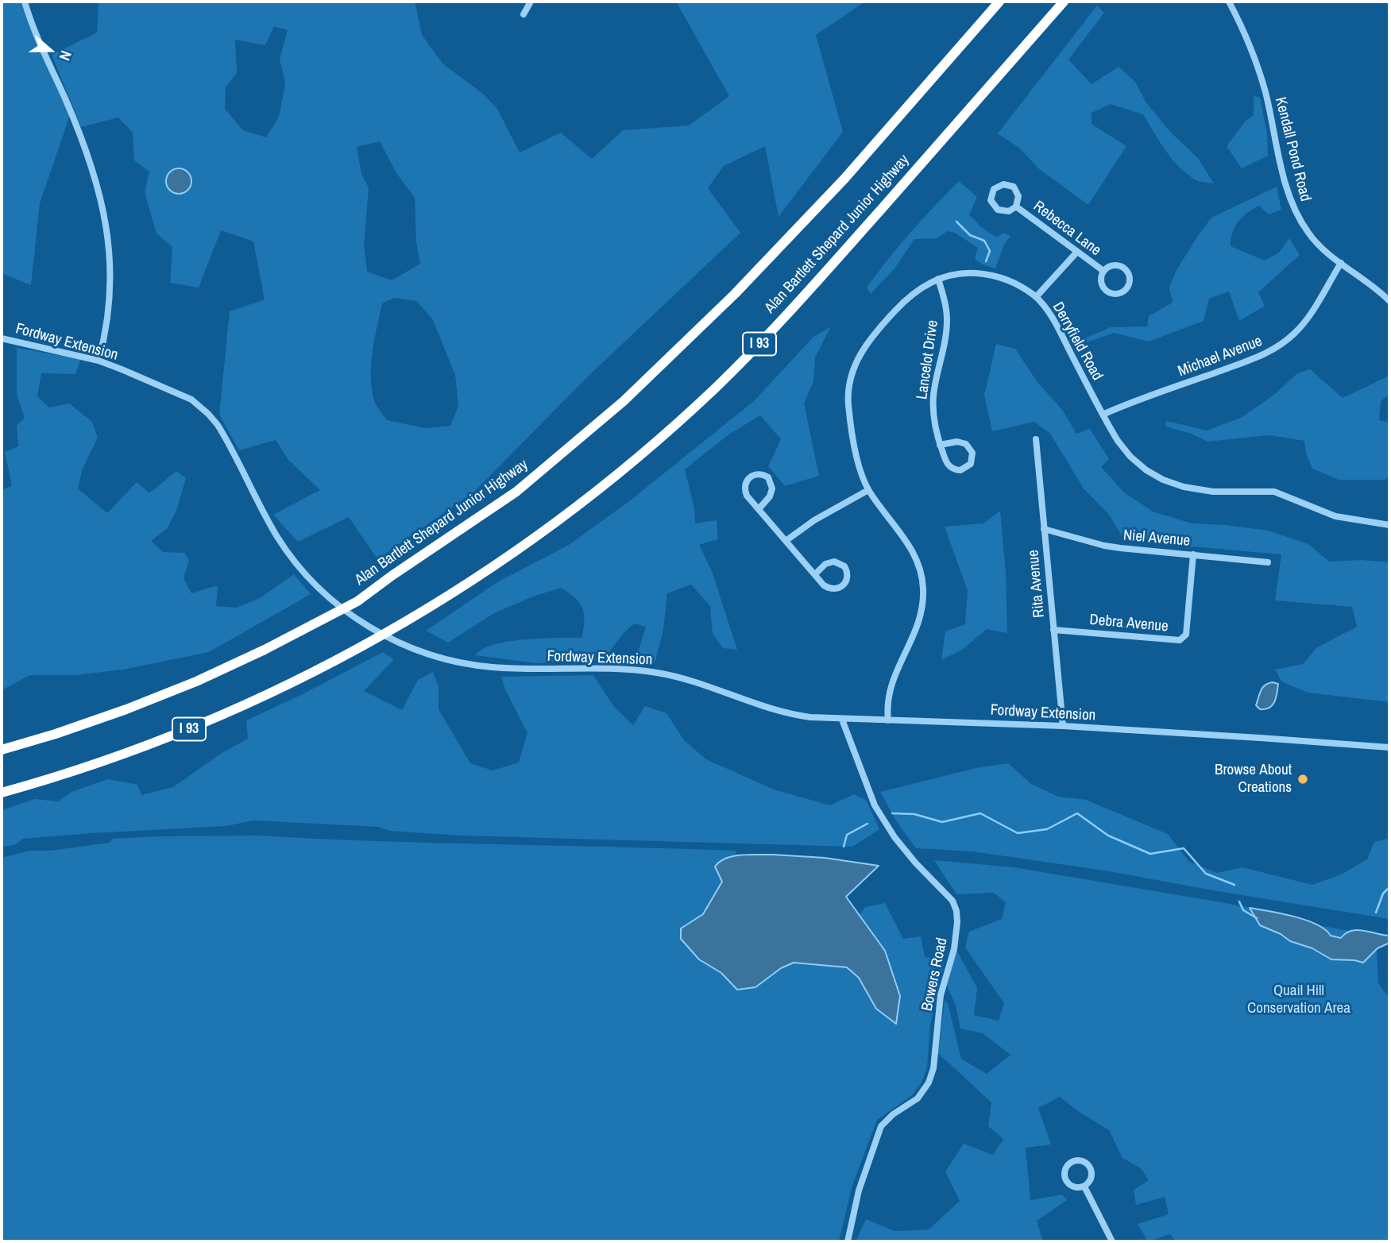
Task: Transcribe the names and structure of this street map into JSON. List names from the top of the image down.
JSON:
{
  "streets": {
    "highway": ["Alan Bartlett Shepard Junior Highway", "I 93"],
    "street": [
      "Kendall Pond Road",
      "Rebecca Lane",
      "Derryfield Road",
      "Fordway Extension",
      "Michael Avenue",
      "Lancelot Drive",
      "Niel Avenue",
      "Rita Avenue",
      "Debra Avenue",
      "Bowers Road"
    ]
  },
  "crossings": [
    ["Kendall Pond Road", "Michael Avenue"],
    ["Derryfield Road", "Fordway Extension"],
    ["Derryfield Road", "Michael Avenue"],
    ["Derryfield Road", "Lancelot Drive"],
    ["Fordway Extension", "Rita Avenue"],
    ["Fordway Extension", "Bowers Road"],
    ["Niel Avenue", "Rita Avenue"],
    ["Niel Avenue", "Debra Avenue"],
    ["Rita Avenue", "Debra Avenue"]
  ],
  "parks": ["Quail Hill Conservation Area"],
  "places": ["Browse About Creations"],
  "north": "right"
}
